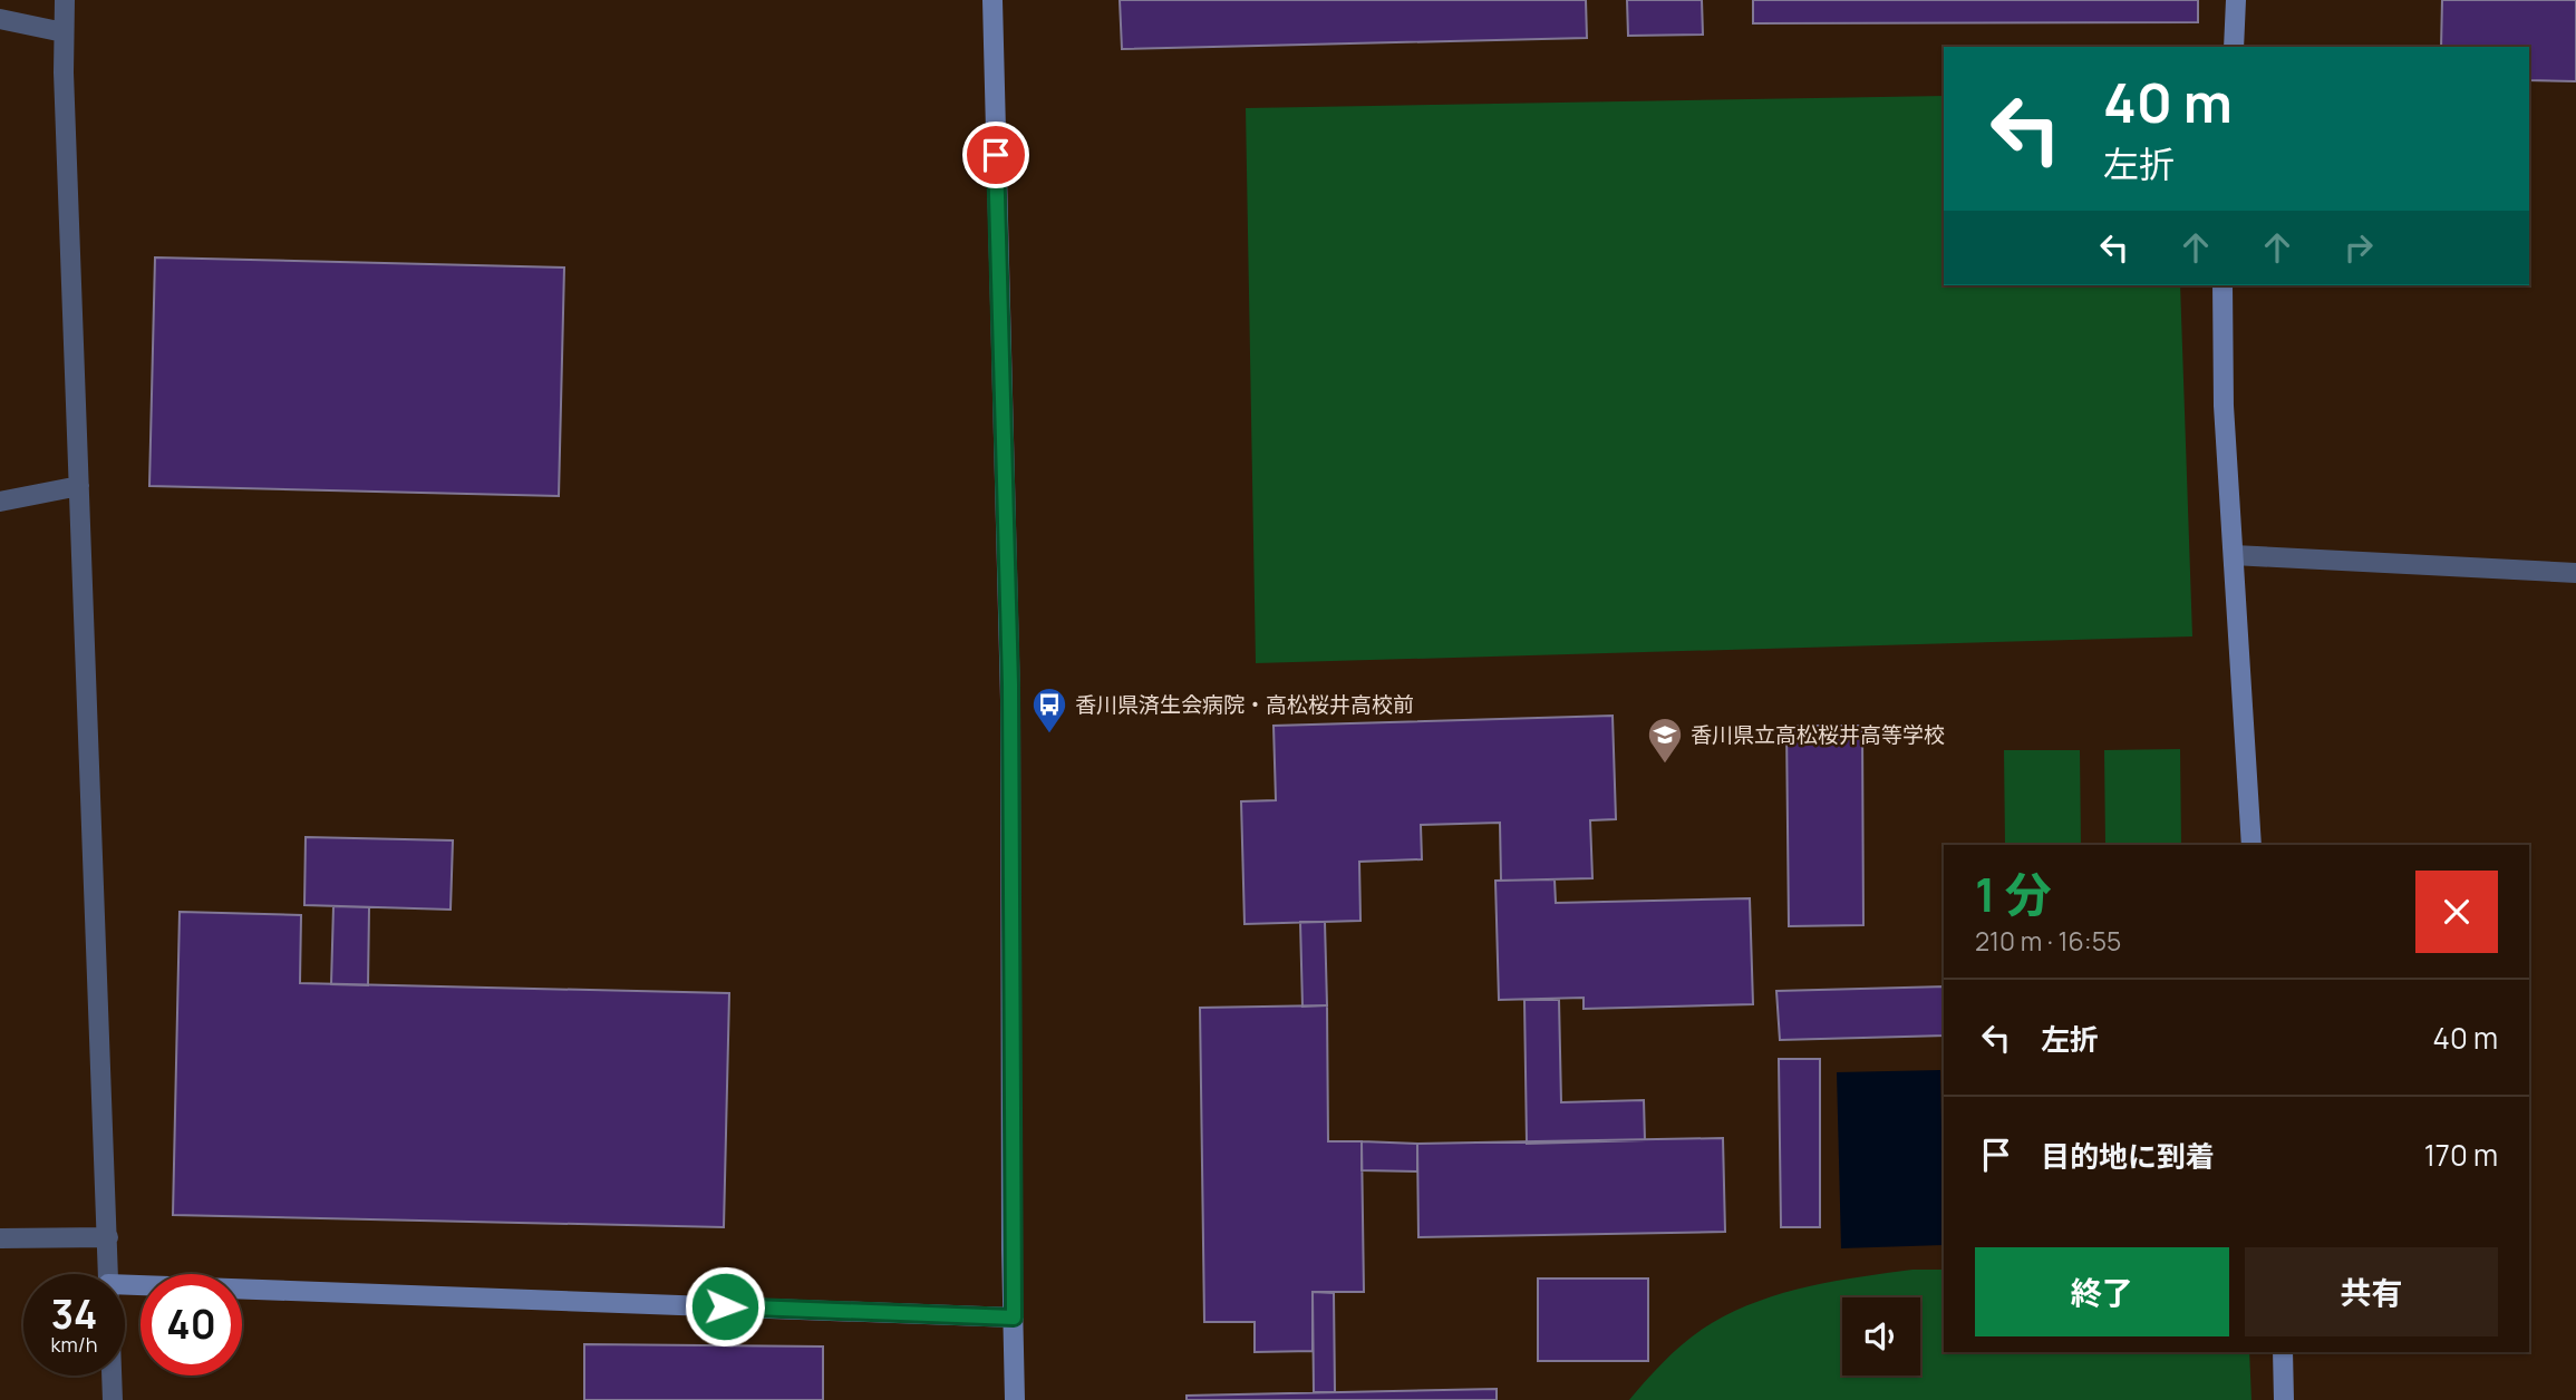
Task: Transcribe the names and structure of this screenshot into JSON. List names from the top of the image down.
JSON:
{
  "places": {
    "bus stop": ["香川県済生会病院・高松桜井高校前"],
    "school or university": ["香川県立高松桜井高等学校"]
  },
  "page": {
    "turn": ["40 m", "左折"],
    "heading": ["1 分", "210 m · 16:55"],
    "list": [
      {
        "name": "左折",
        "value": "40 m"
      },
      {
        "name": "目的地に到着",
        "value": "170 m"
      }
    ],
    "buttons": ["終了", "共有"],
    "speed": "34 km/h",
    "limit": "40"
  }
}
